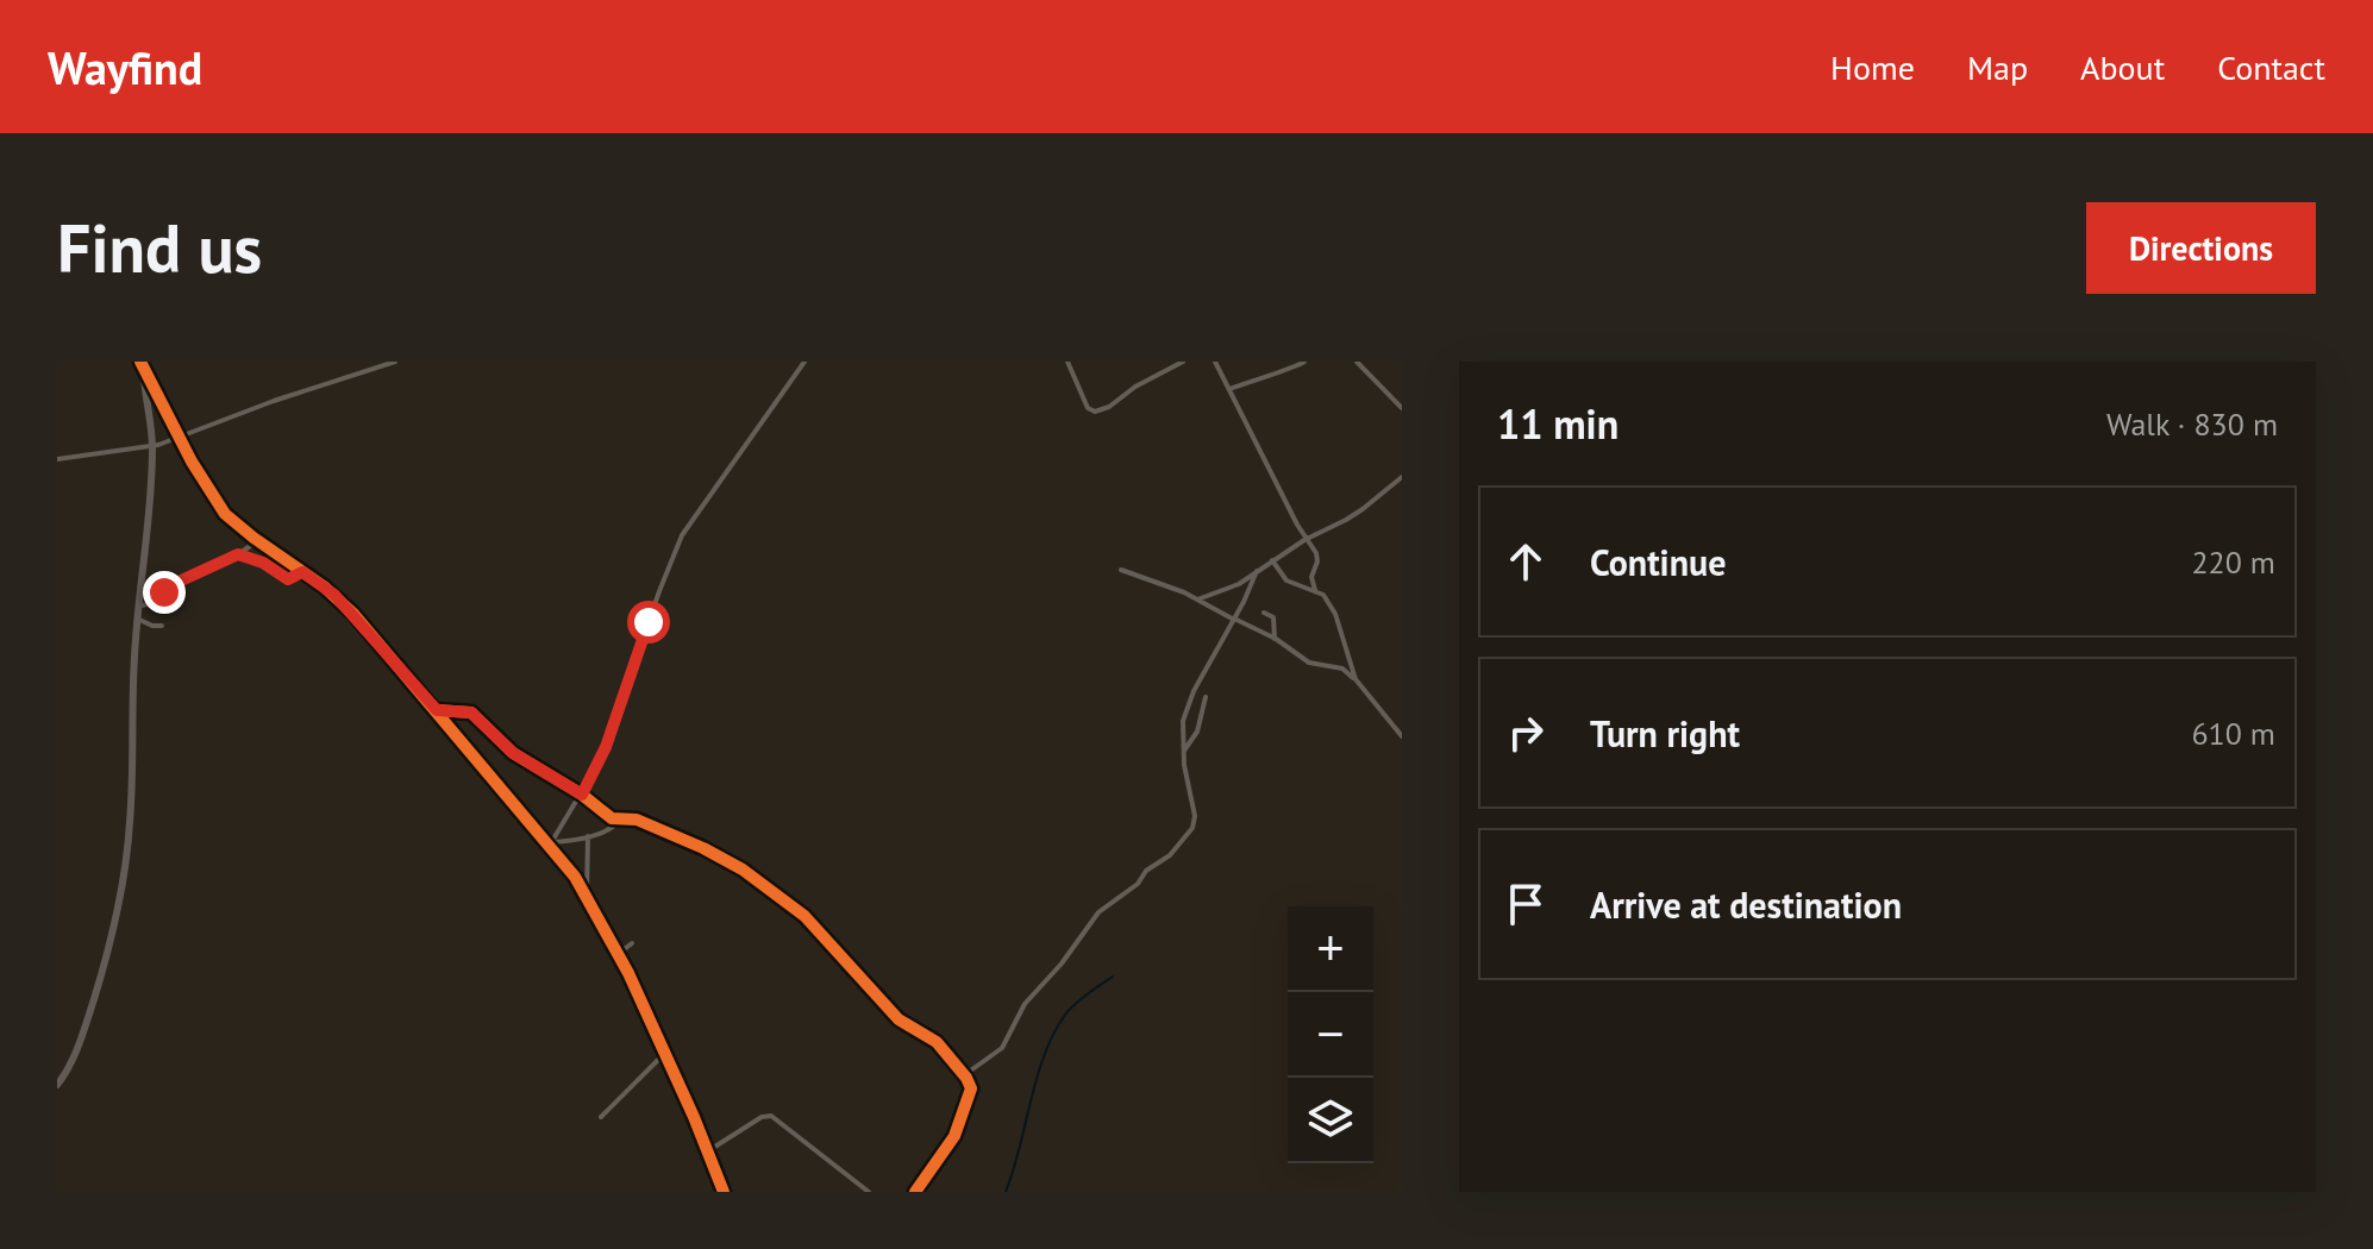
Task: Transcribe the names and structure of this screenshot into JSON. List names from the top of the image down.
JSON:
{
  "page": {
    "header": "Wayfind",
    "nav": [
      "Home",
      "Map",
      "About",
      "Contact"
    ],
    "buttons": "Directions",
    "title": "Find us",
    "heading": ["11 min", "Walk · 830 m"],
    "list": [
      ["Continue", "220 m"],
      ["Turn right", "610 m"],
      "Arrive at destination"
    ],
    "map_buttons": ["+", "−"]
  }
}
